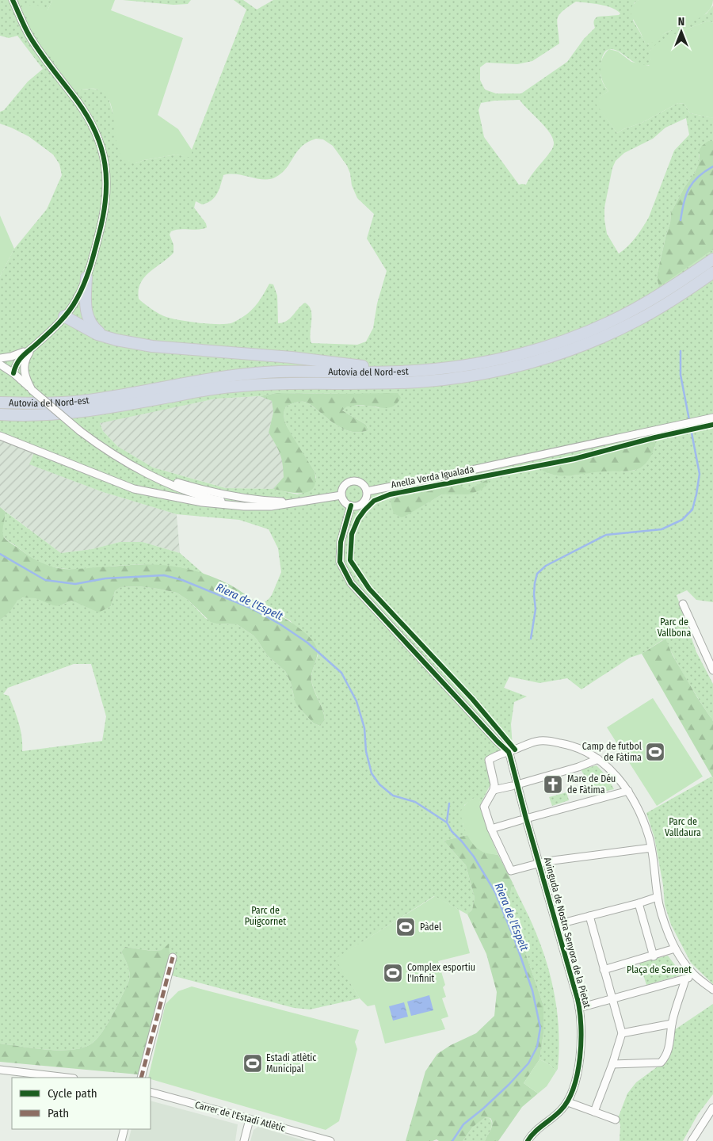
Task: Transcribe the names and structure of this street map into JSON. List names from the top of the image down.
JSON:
{
  "streets": {
    "highway": ["Autovia del Nord-est"],
    "street": ["Avinguda de Nostra Senyora de la Pietat", "Carrer de l'Estadi Atlètic"],
    "cycle path": ["Anella Verda Igualada"]
  },
  "water": ["Riera de l'Espelt"],
  "parks": [
    "Parc de Vallbona",
    "Parc de Valldaura",
    "Parc de Puigcornet",
    "Plaça de Serenet"
  ],
  "places": {
    "sports": [
      "Camp de futbol de Fàtima",
      "Pàdel",
      "Complex esportiu l'Infinit",
      "Estadi atlètic Municipal"
    ],
    "church": ["Mare de Déu de Fàtima"]
  },
  "legend": ["Cycle path", "Path"],
  "north": "top"
}
